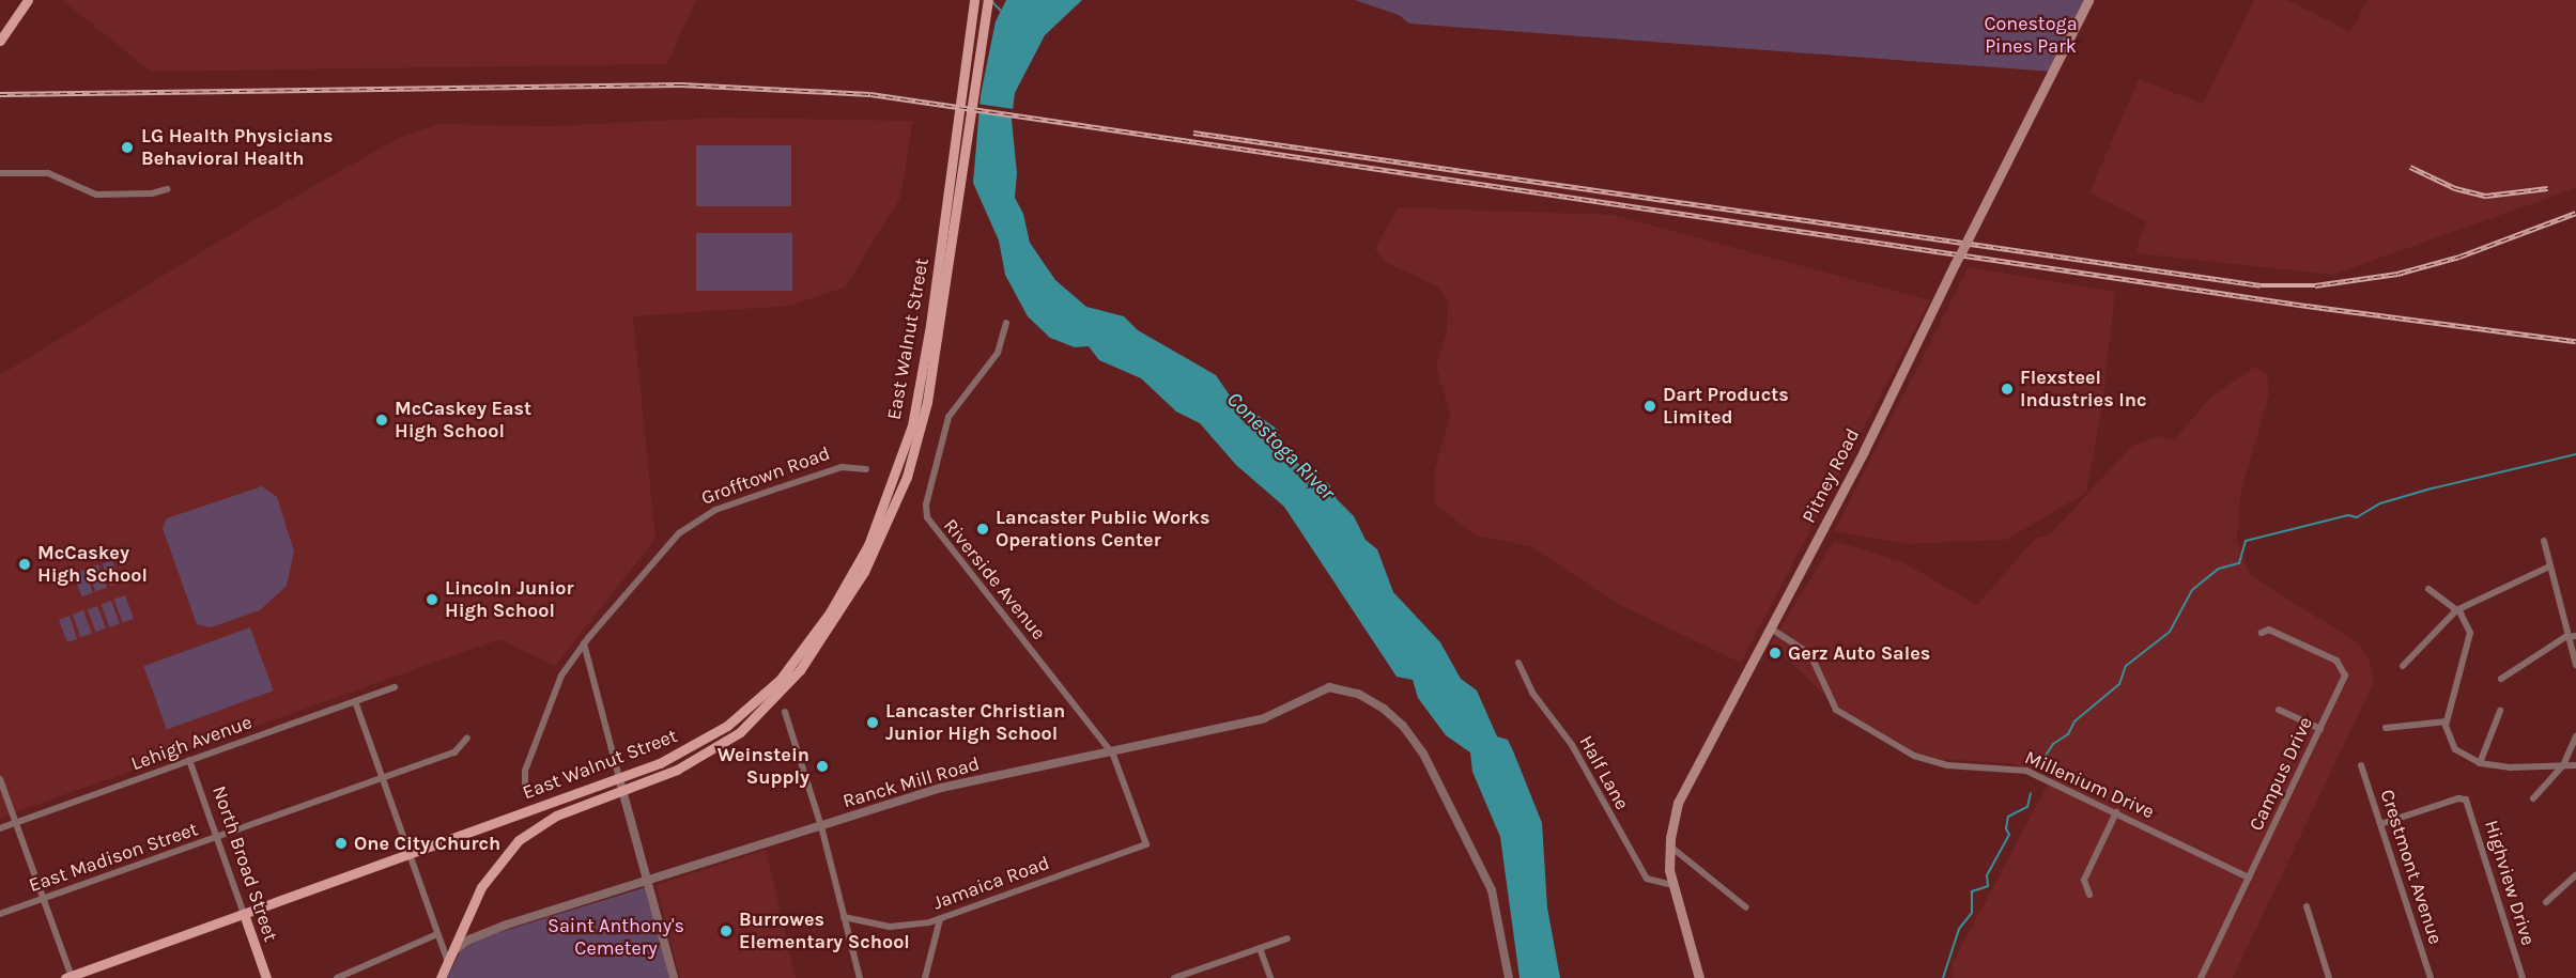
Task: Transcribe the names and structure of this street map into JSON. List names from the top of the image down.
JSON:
{
  "streets": {
    "main road": ["East Walnut Street", "Pitney Road", "North Broad Street"],
    "street": [
      "Grofftown Road",
      "Riverside Avenue",
      "Lehigh Avenue",
      "Half Lane",
      "Campus Drive",
      "Ranck Mill Road",
      "Millenium Drive",
      "East Madison Street",
      "Crestmont Avenue",
      "Jamaica Road",
      "Highview Drive"
    ]
  },
  "crossings": [
    ["East Walnut Street", "Ranck Mill Road"],
    ["East Walnut Street", "North Broad Street"],
    ["Pitney Road", "Half Lane"],
    ["Pitney Road", "Millenium Drive"],
    ["Riverside Avenue", "Ranck Mill Road"],
    ["Riverside Avenue", "Jamaica Road"],
    ["Lehigh Avenue", "North Broad Street"],
    ["Campus Drive", "Millenium Drive"],
    ["East Madison Street", "North Broad Street"],
    ["Crestmont Avenue", "Highview Drive"]
  ],
  "water": ["Conestoga River"],
  "parks": ["Conestoga Pines Park", "Saint Anthony's Cemetery"],
  "places": [
    "LG Health Physicians Behavioral Health",
    "Flexsteel Industries Inc",
    "Dart Products Limited",
    "McCaskey East High School",
    "Lancaster Public Works Operations Center",
    "McCaskey High School",
    "Lincoln Junior High School",
    "Gerz Auto Sales",
    "Lancaster Christian Junior High School",
    "Weinstein Supply",
    "One City Church",
    "Burrowes Elementary School"
  ]
}
